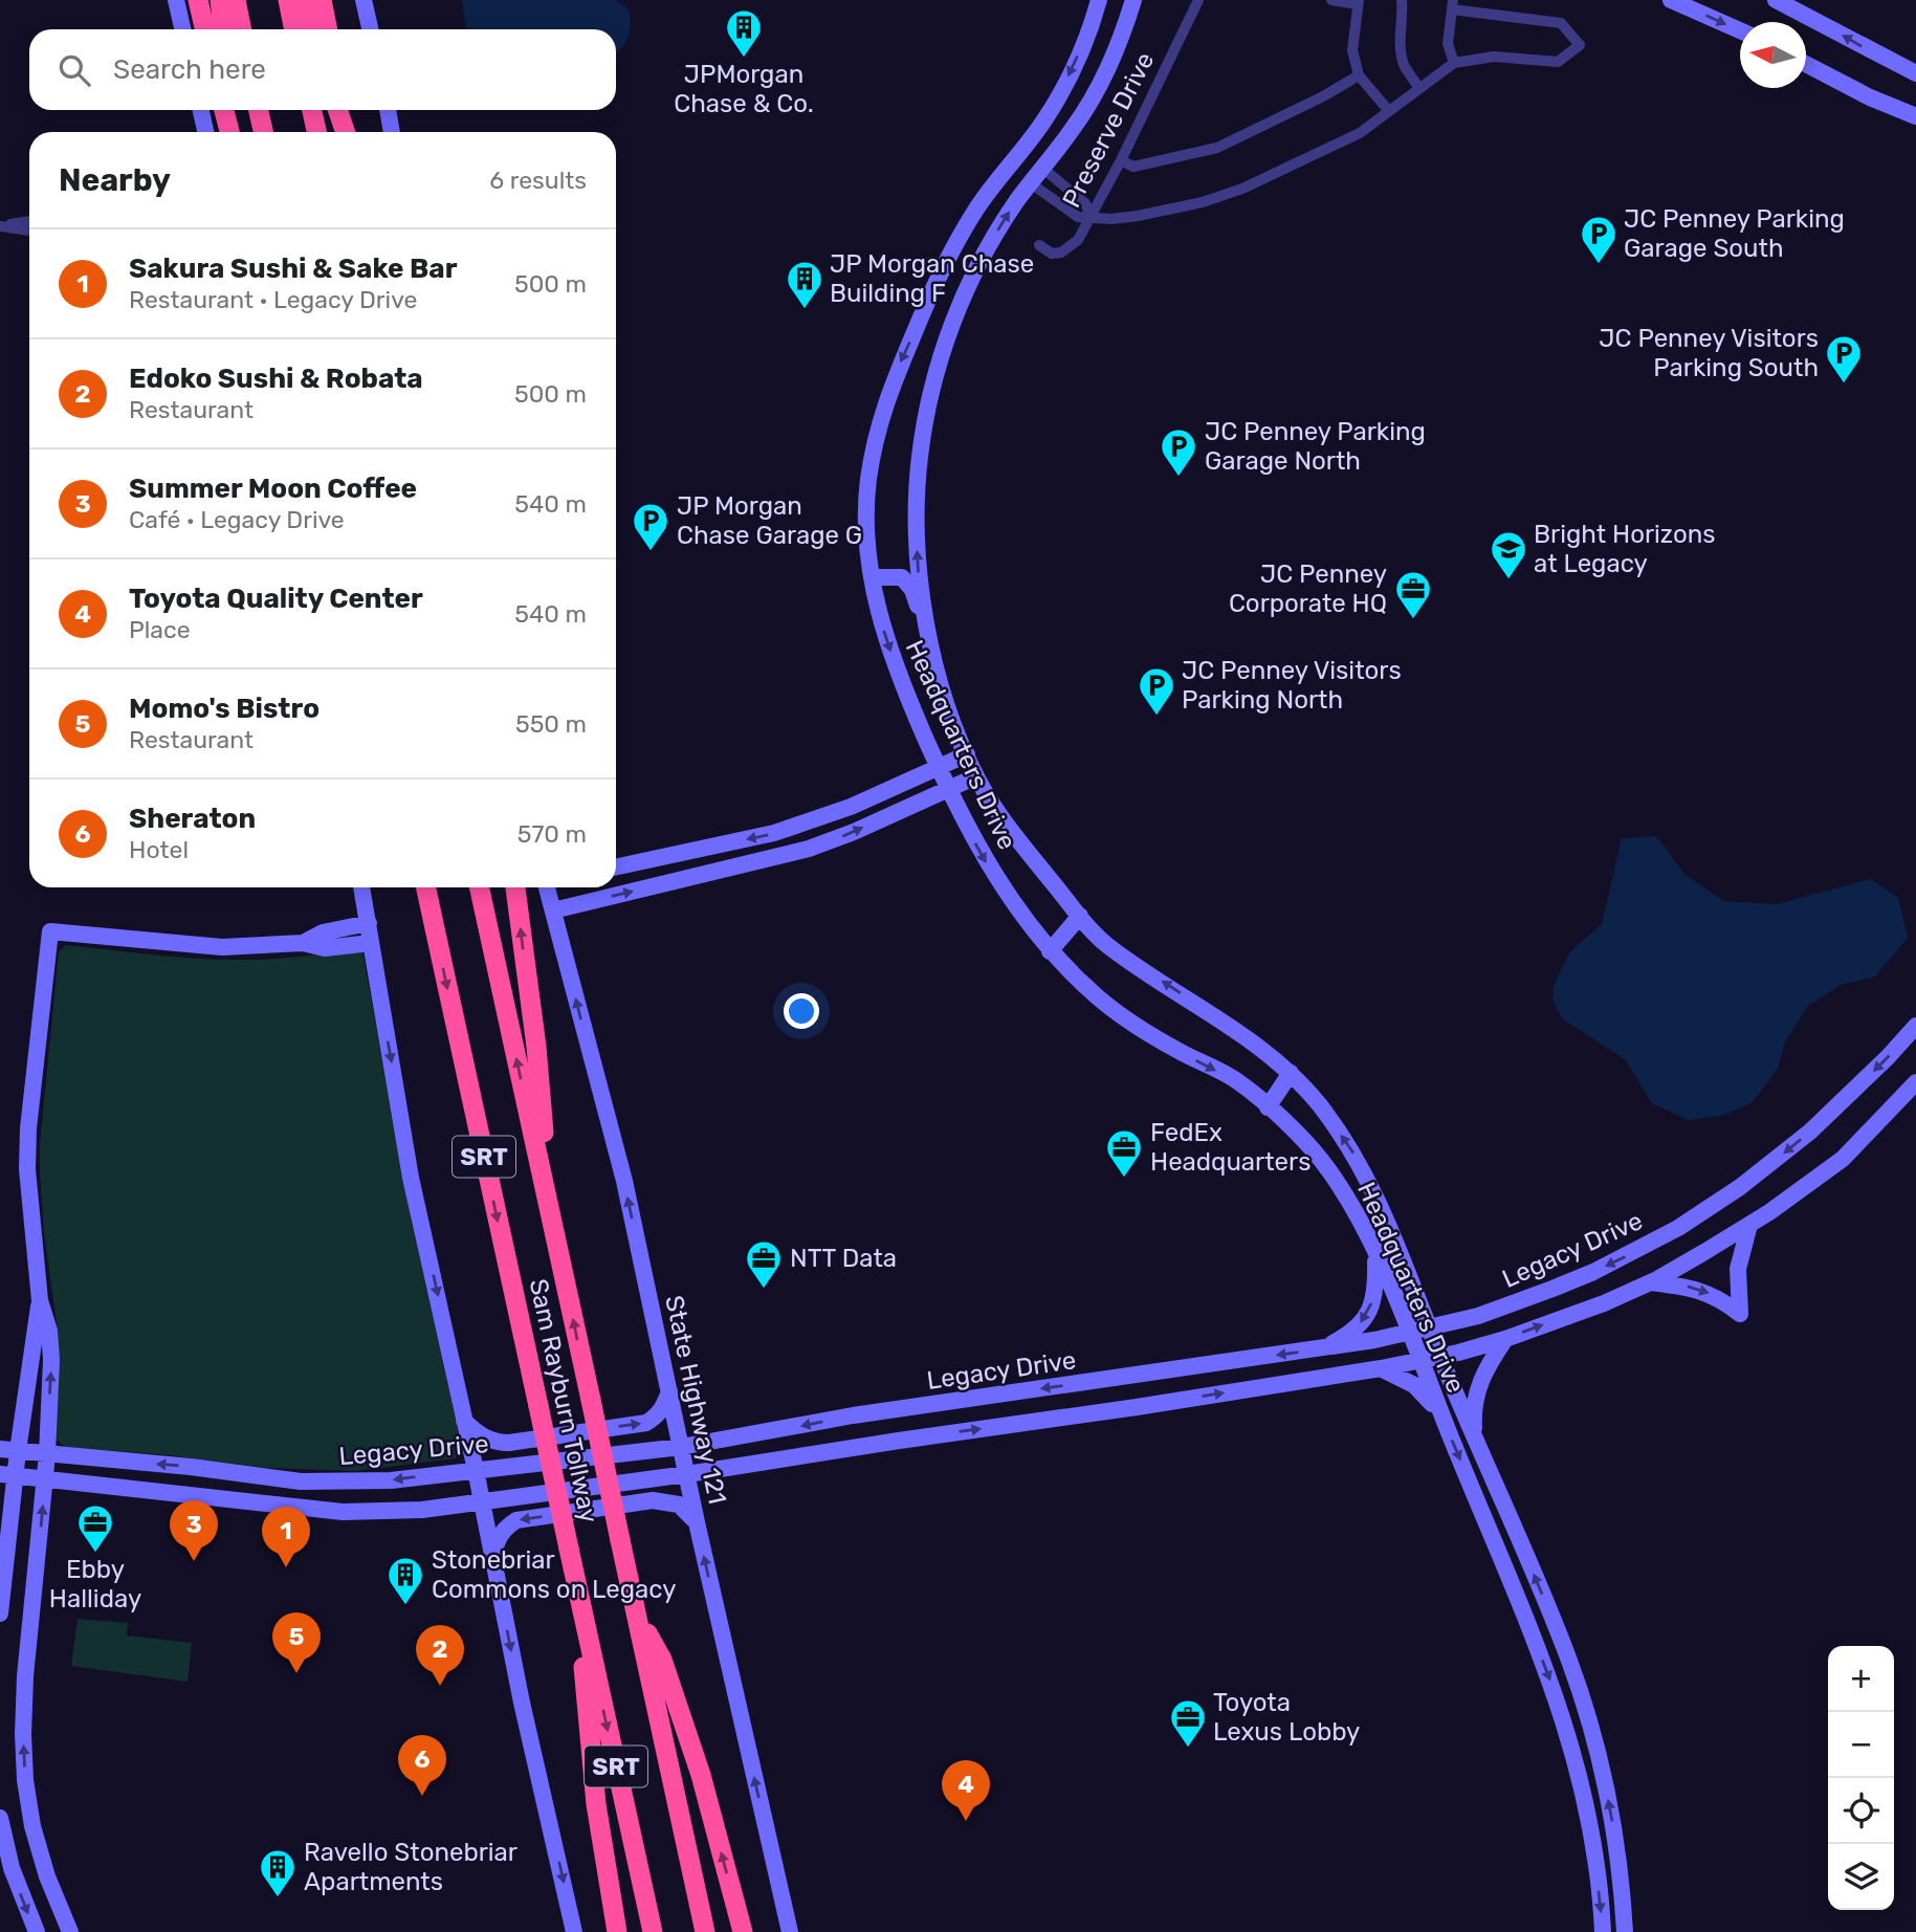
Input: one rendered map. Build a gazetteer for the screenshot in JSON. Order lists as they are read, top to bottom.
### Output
{
  "streets": {
    "highway": ["SRT", "Sam Rayburn Tollway"],
    "main road": ["Headquarters Drive", "Legacy Drive", "State Highway 121"],
    "street": ["Preserve Drive"]
  },
  "crossings": [
    ["Headquarters Drive", "Legacy Drive"],
    ["Legacy Drive", "State Highway 121"]
  ],
  "one_way": ["State Highway 121"],
  "places": {
    "building": [
      "JPMorgan Chase & Co.",
      "JP Morgan Chase Building F",
      "Stonebriar Commons on Legacy",
      "Ravello Stonebriar Apartments"
    ],
    "parking": [
      "JC Penney Parking Garage South",
      "JC Penney Visitors Parking South",
      "JC Penney Parking Garage North",
      "JP Morgan Chase Garage G",
      "JC Penney Visitors Parking North"
    ],
    "school or university": ["Bright Horizons at Legacy"],
    "office": [
      "JC Penney Corporate HQ",
      "FedEx Headquarters",
      "NTT Data",
      "Ebby Halliday",
      "Toyota Lexus Lobby"
    ]
  },
  "north": "left",
  "page": {
    "search": "Search here",
    "heading": ["Nearby", "6 results"],
    "list": [
      {
        "mark": "1",
        "name": "Sakura Sushi & Sake Bar",
        "note": "Restaurant · Legacy Drive",
        "value": "500 m"
      },
      {
        "mark": "2",
        "name": "Edoko Sushi & Robata",
        "note": "Restaurant",
        "value": "500 m"
      },
      {
        "mark": "3",
        "name": "Summer Moon Coffee",
        "note": "Café · Legacy Drive",
        "value": "540 m"
      },
      {
        "mark": "4",
        "name": "Toyota Quality Center",
        "note": "Place",
        "value": "540 m"
      },
      {
        "mark": "5",
        "name": "Momo's Bistro",
        "note": "Restaurant",
        "value": "550 m"
      },
      {
        "mark": "6",
        "name": "Sheraton",
        "note": "Hotel",
        "value": "570 m"
      }
    ],
    "pins": [
      "3",
      "1",
      "5",
      "2",
      "6",
      "4"
    ],
    "map_buttons": ["+", "−"]
  }
}
